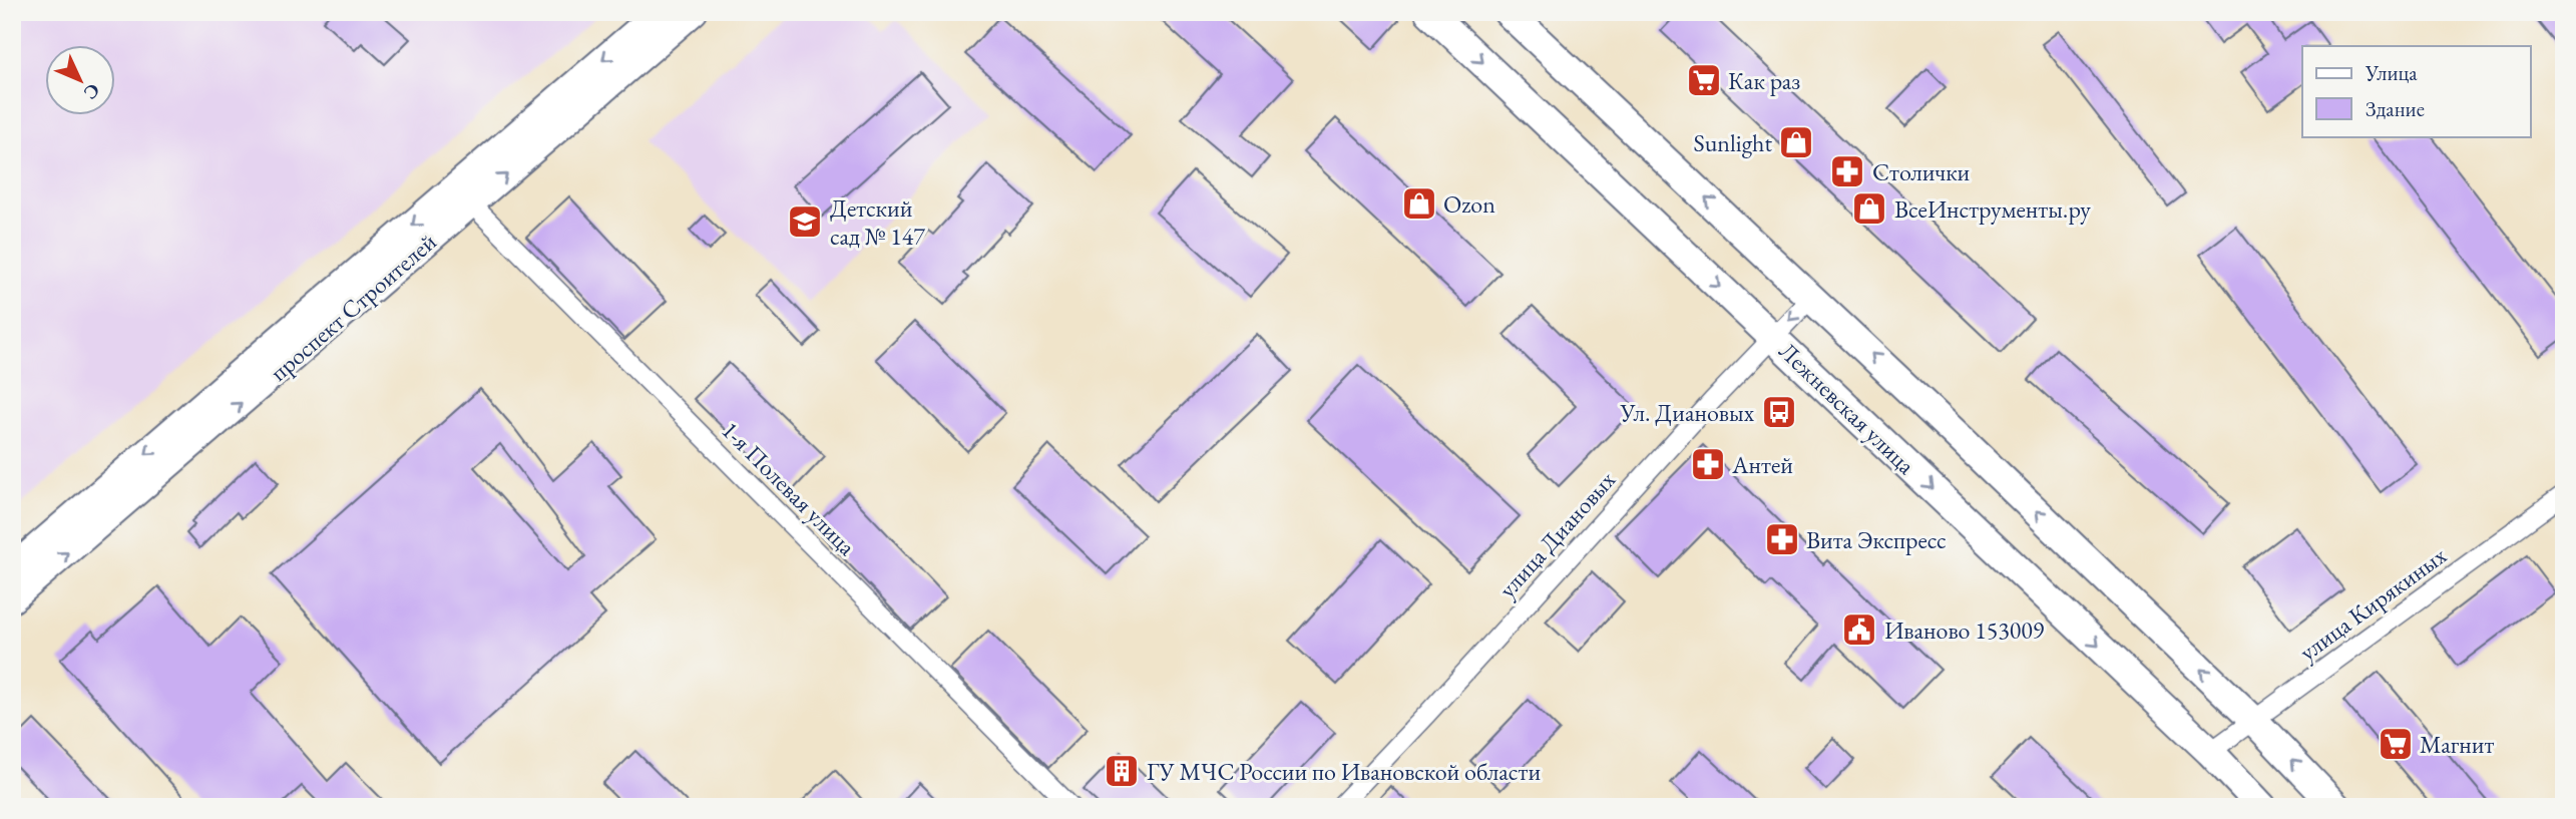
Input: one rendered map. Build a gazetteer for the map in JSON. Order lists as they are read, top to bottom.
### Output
{
  "streets": {
    "highway": ["Лежневская улица"],
    "main road": ["проспект Строителей"],
    "street": ["1-я Полевая улица", "улица Диановых", "улица Кирякиных"]
  },
  "crossings": [
    ["проспект Строителей", "1-я Полевая улица"],
    ["Лежневская улица", "улица Диановых"],
    ["Лежневская улица", "улица Кирякиных"]
  ],
  "places": {
    "supermarket": ["Как раз", "Магнит"],
    "shop": ["Sunlight", "Ozon", "ВсеИнструменты.ру"],
    "pharmacy": ["Столички", "Антей", "Вита Экспресс"],
    "school or university": ["Детский сад № 147"],
    "bus stop": ["Ул. Диановых"],
    "public building": ["Иваново 153009"],
    "building": ["ГУ МЧС России по Ивановской области"]
  },
  "legend": ["Улица", "Здание"],
  "north": "bottom right"
}
